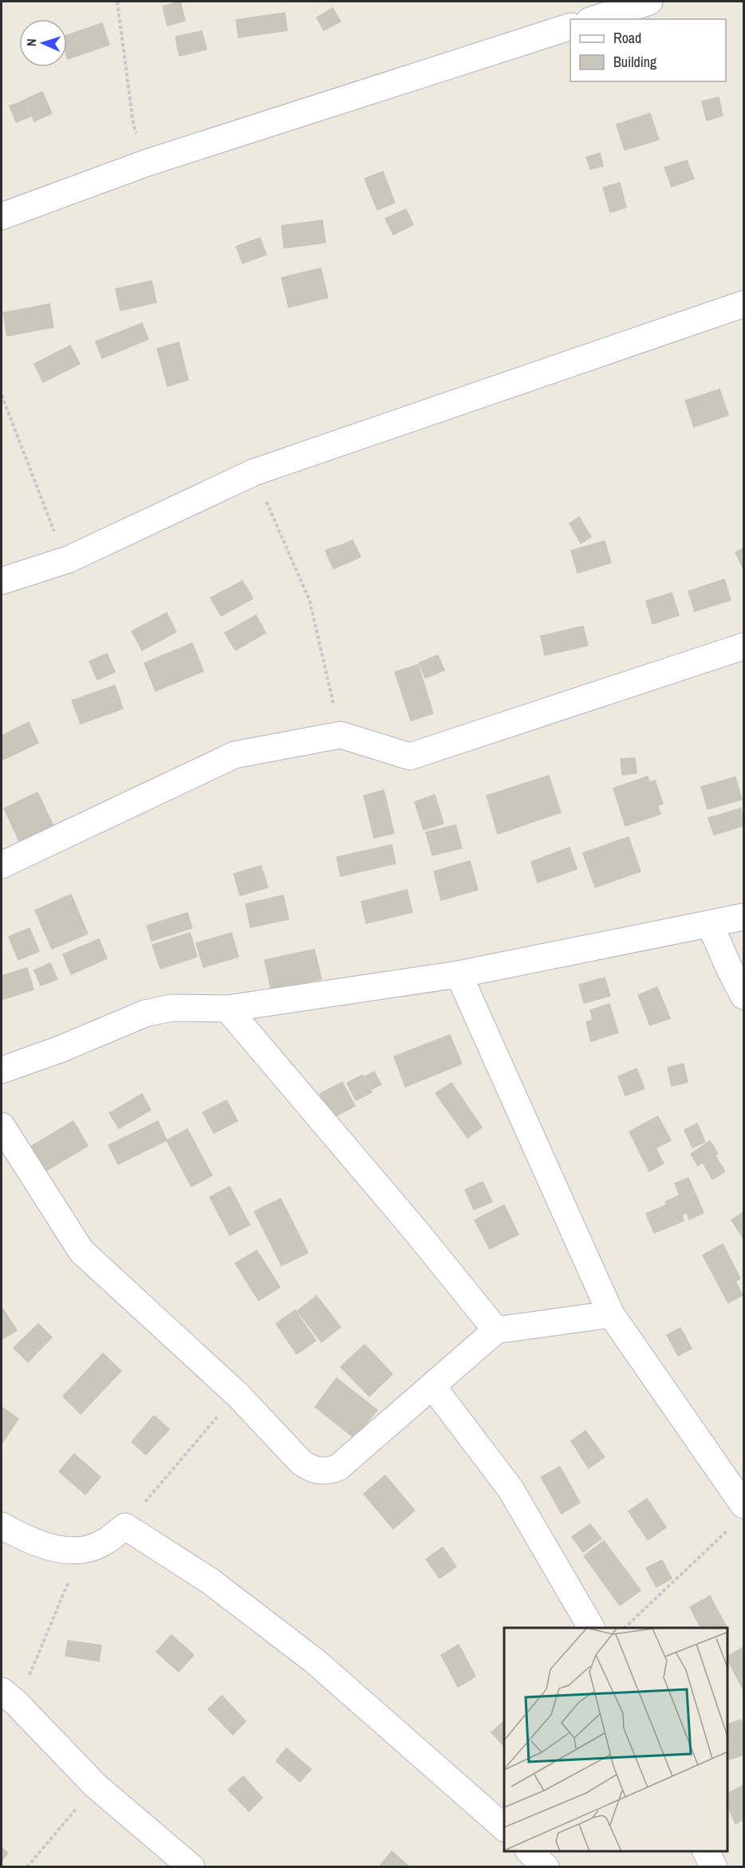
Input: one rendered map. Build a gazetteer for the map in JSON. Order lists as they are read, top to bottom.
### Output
{
  "legend": ["Road", "Building"],
  "north": "left"
}
